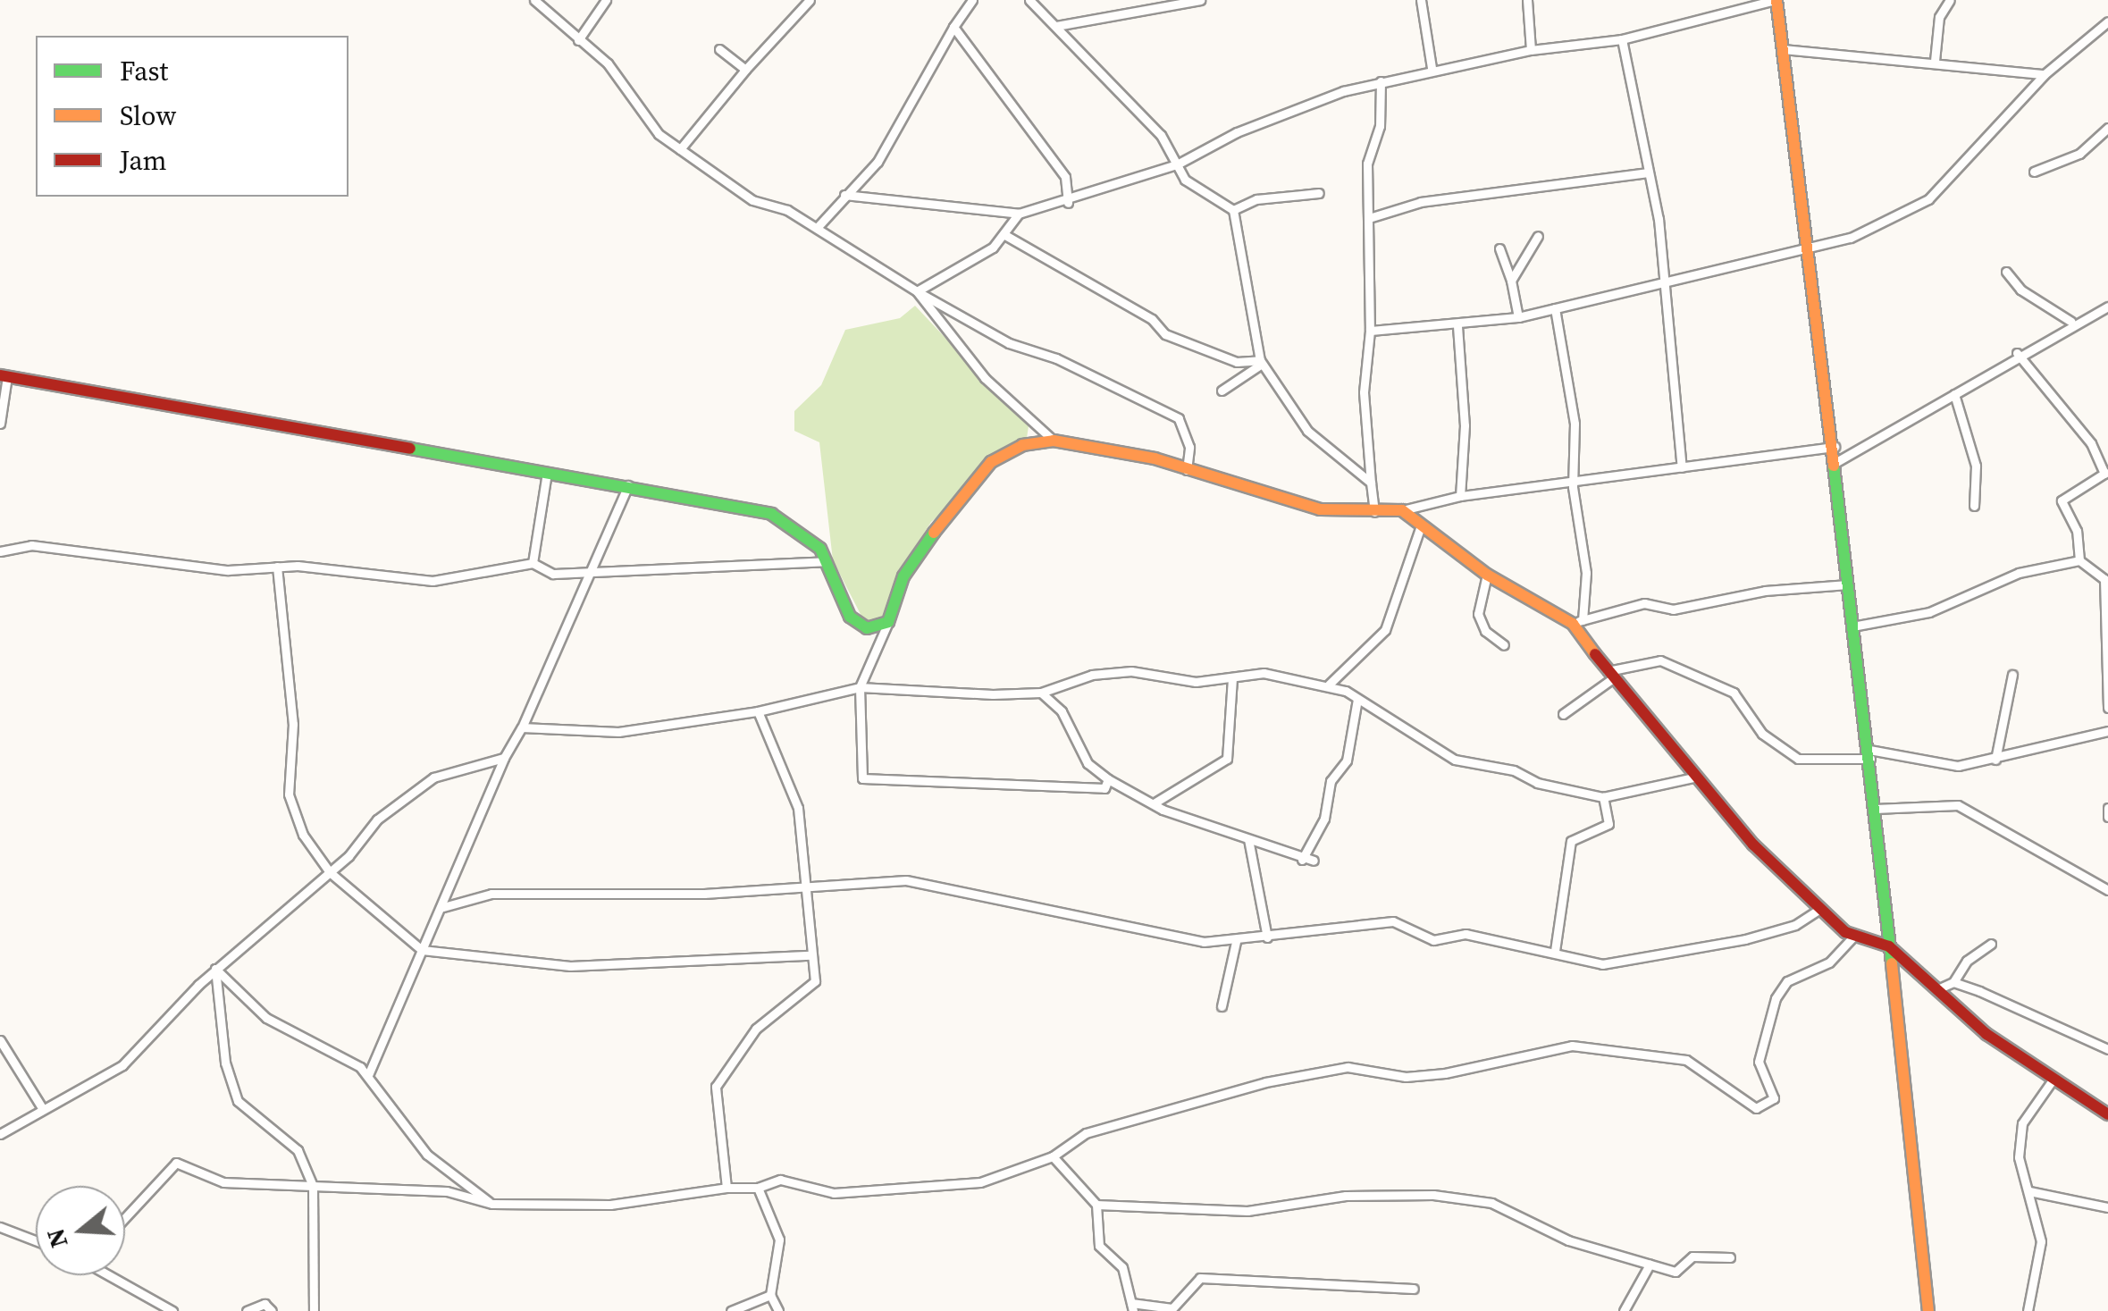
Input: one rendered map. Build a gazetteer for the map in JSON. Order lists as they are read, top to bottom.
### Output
{
  "legend": ["Fast", "Slow", "Jam"],
  "north": "left"
}
